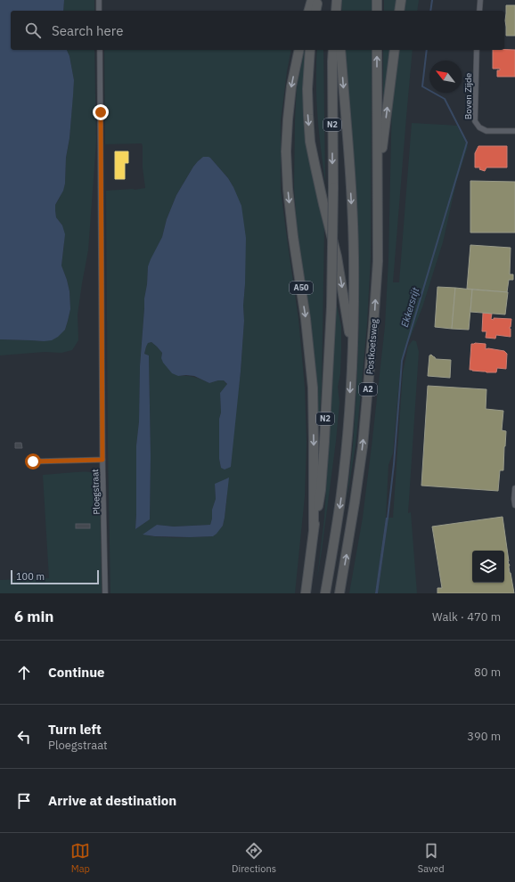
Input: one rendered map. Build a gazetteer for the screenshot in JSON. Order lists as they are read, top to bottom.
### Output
{
  "streets": {
    "highway": [
      "N2",
      "A50",
      "Postkoetsweg",
      "A2"
    ],
    "street": ["Boven Zijde", "Ploegstraat"]
  },
  "crossings": [
    ["N2", "A50"]
  ],
  "water": ["Ekkersrijt"],
  "scale_bar": "100 m",
  "north": "top left",
  "page": {
    "search": "Search here",
    "scale": "100 m",
    "heading": ["6 min", "Walk · 470 m"],
    "list": [
      ["Continue", "80 m"],
      ["Turn left", "Ploegstraat", "390 m"],
      "Arrive at destination"
    ],
    "nav": ["Map", "Directions", "Saved"]
  }
}
